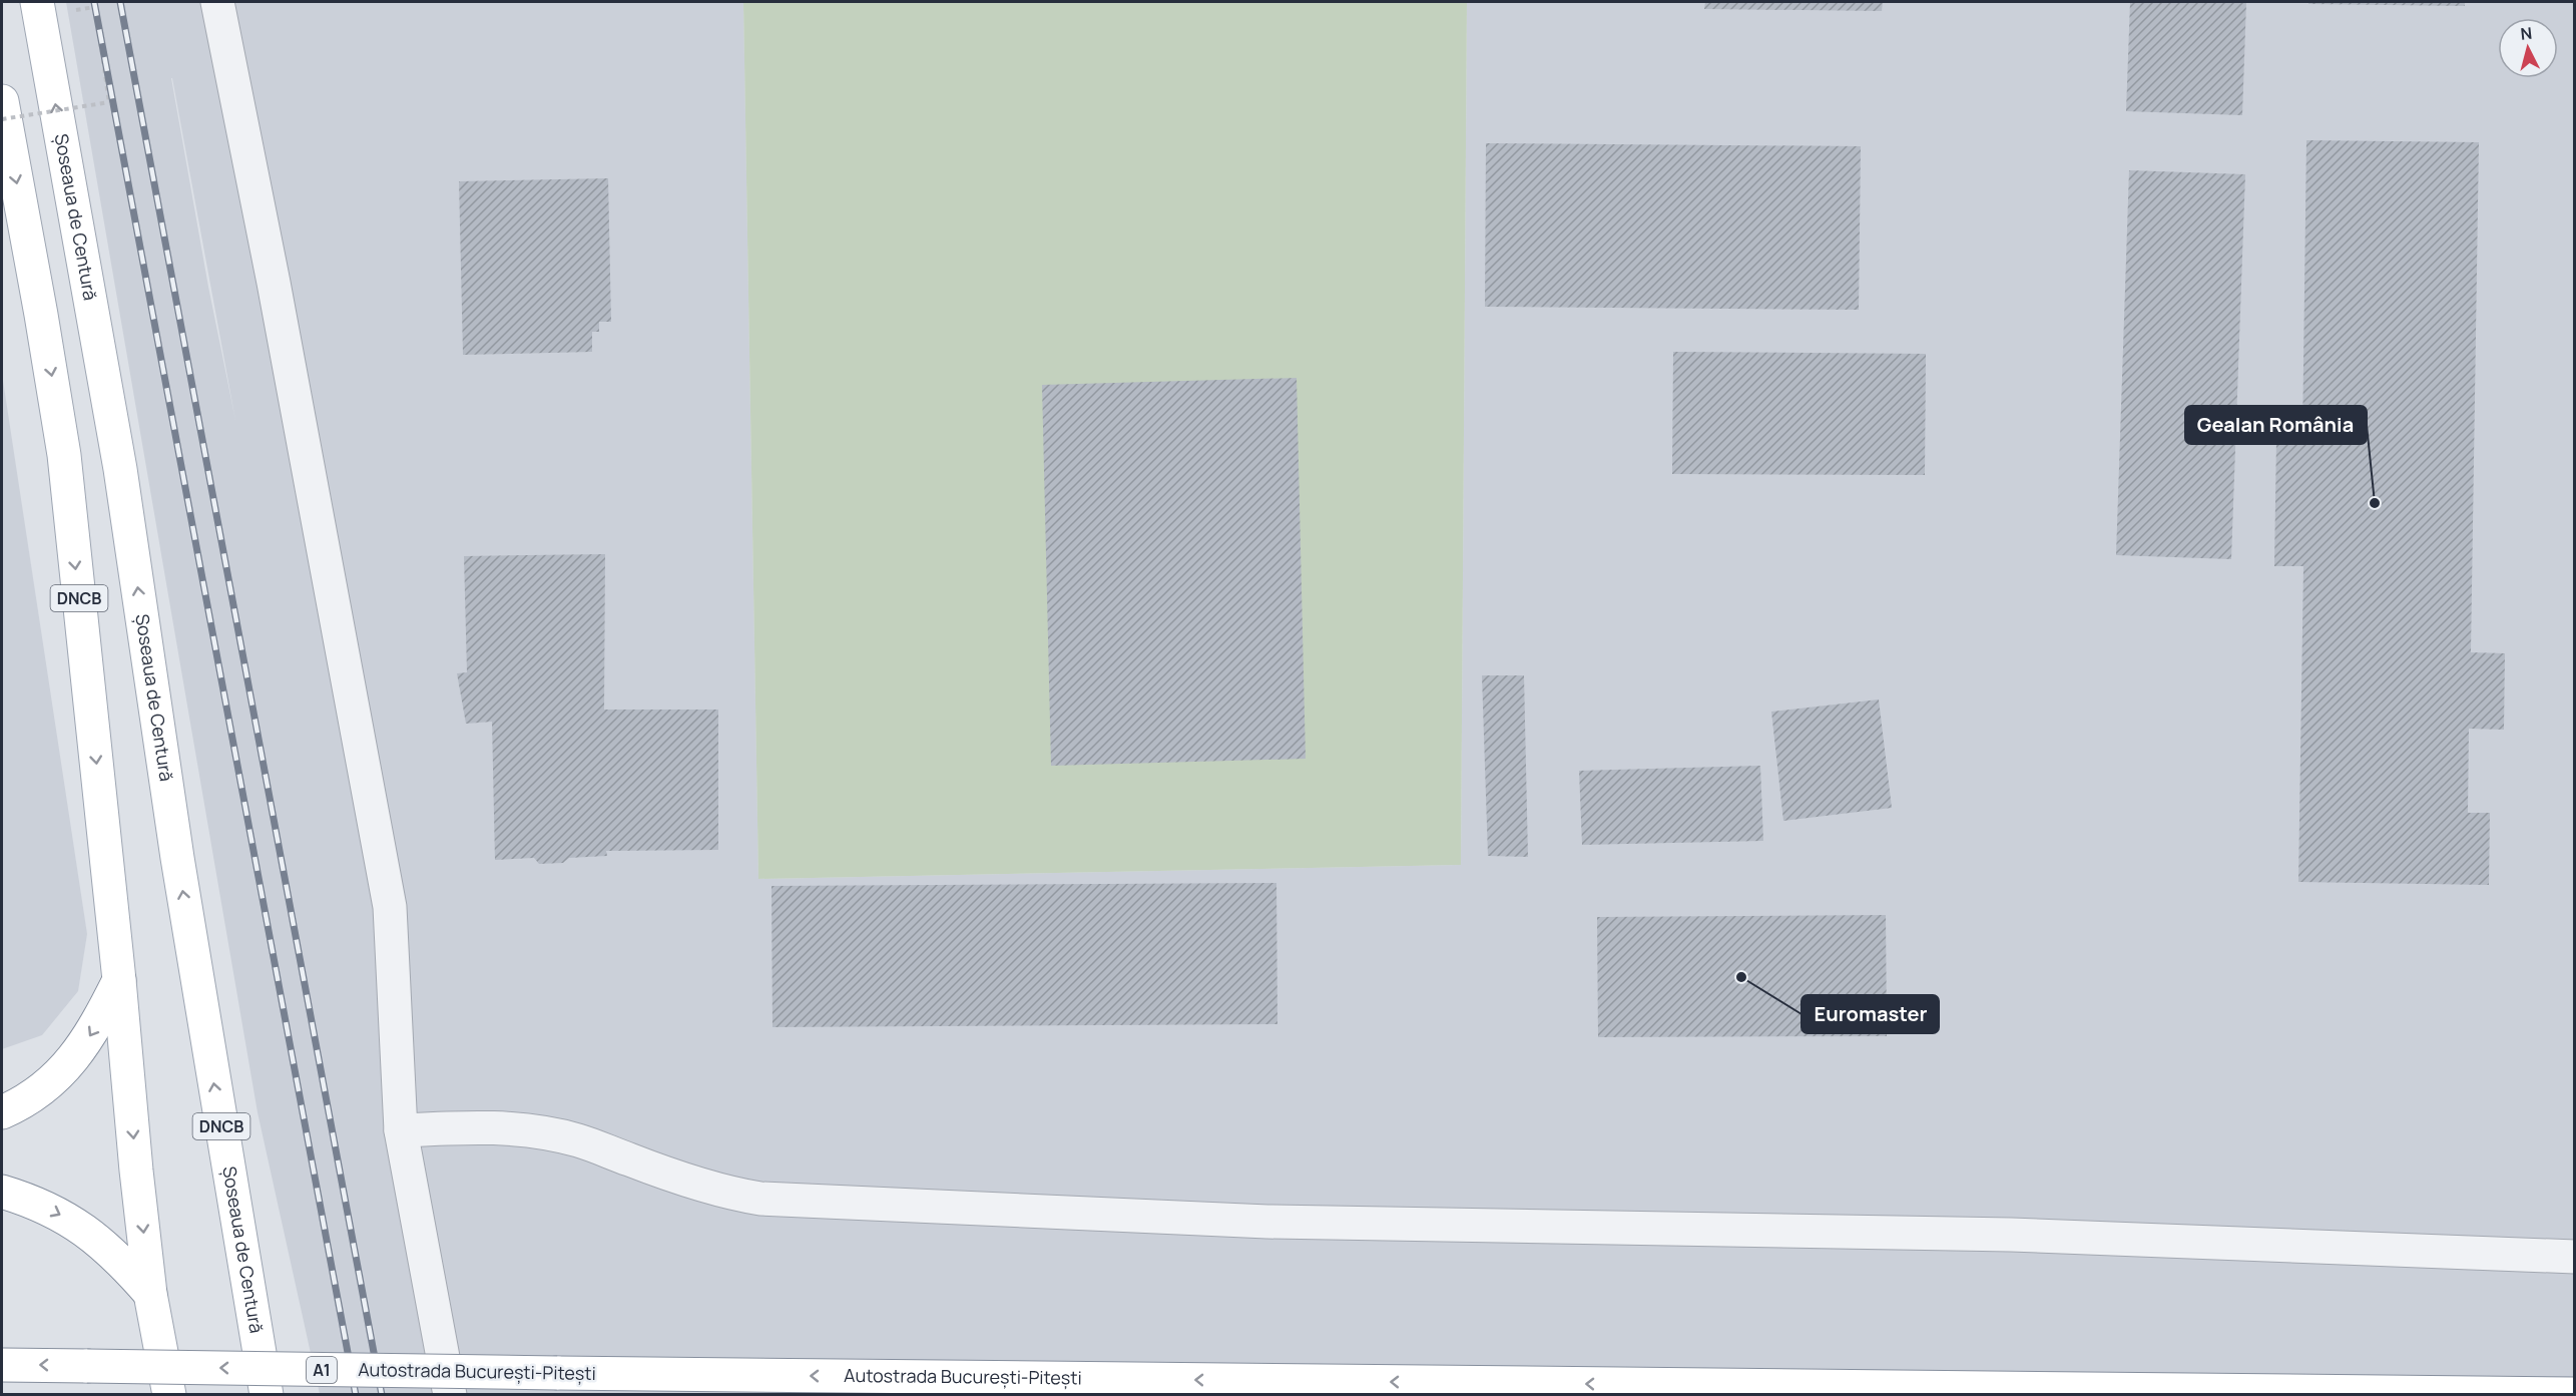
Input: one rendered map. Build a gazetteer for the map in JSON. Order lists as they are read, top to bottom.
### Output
{
  "streets": {
    "main road": [
      "Șoseaua de Centură",
      "DNCB",
      "A1",
      "Autostrada București-Pitești"
    ]
  },
  "one_way": ["Autostrada București-Pitești"],
  "places": ["Gealan România", "Euromaster"],
  "north": "top"
}
